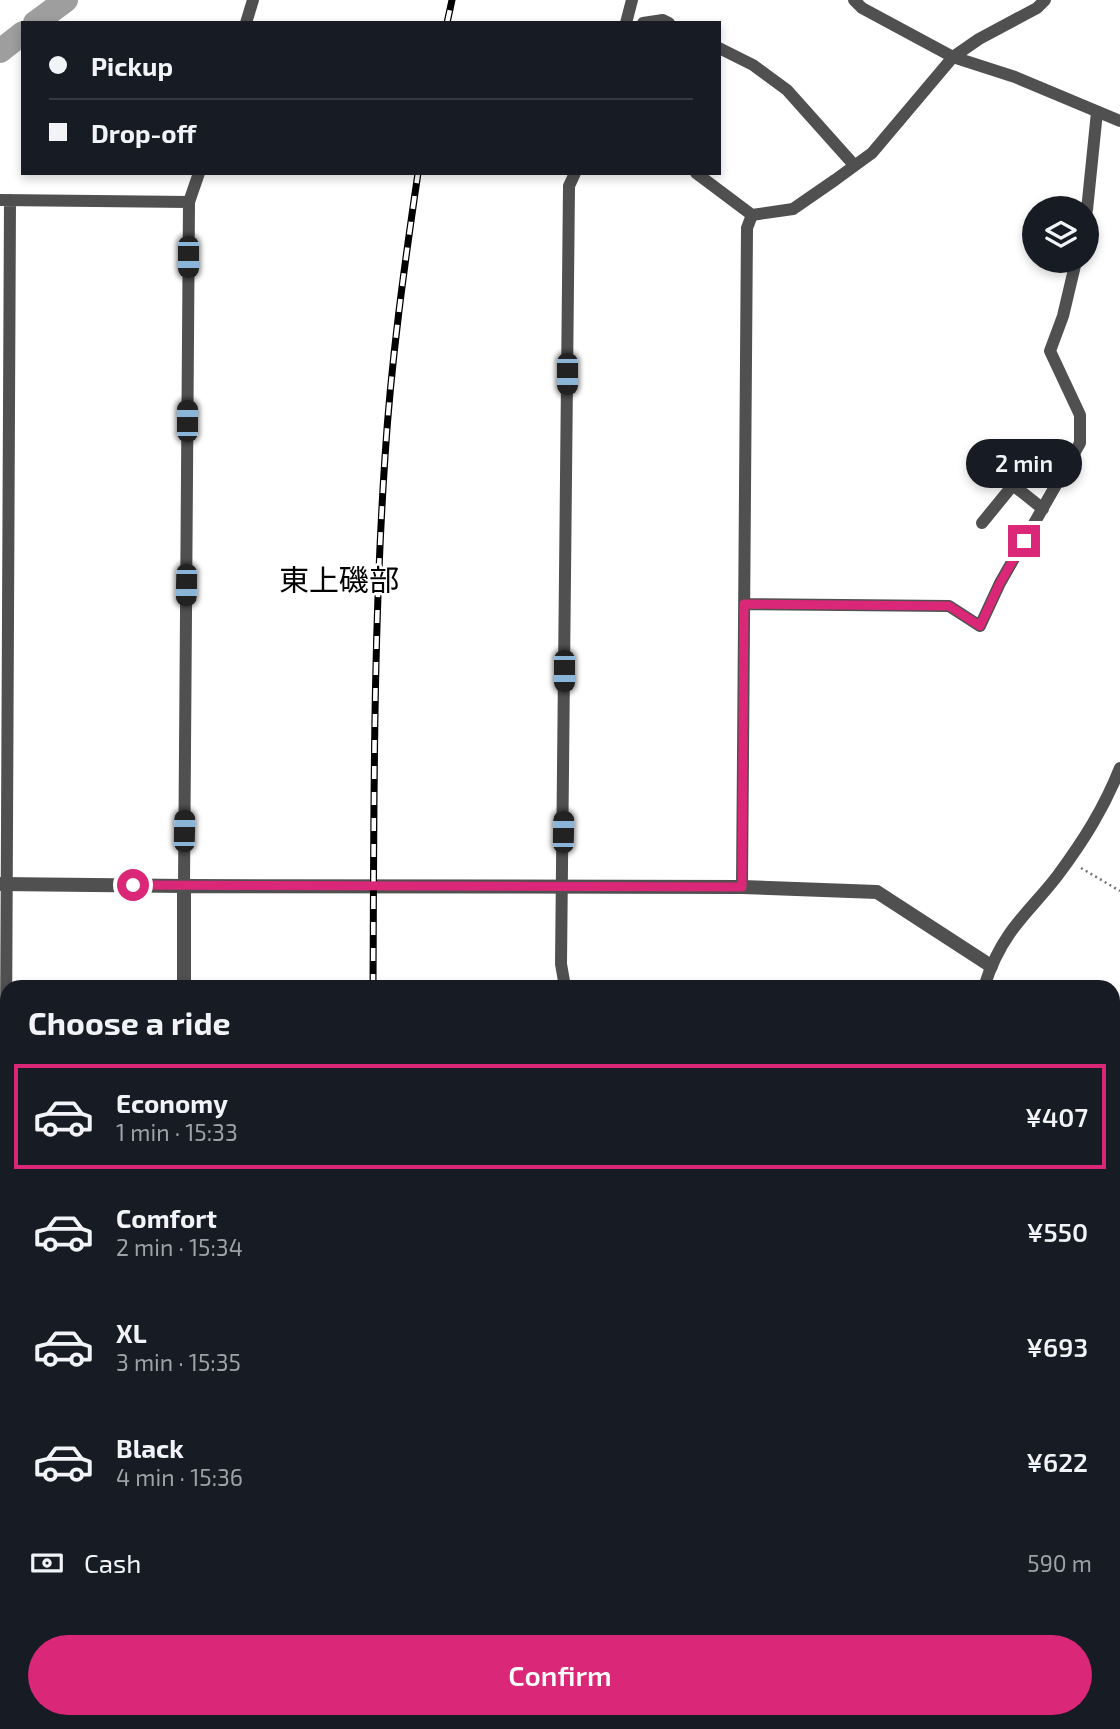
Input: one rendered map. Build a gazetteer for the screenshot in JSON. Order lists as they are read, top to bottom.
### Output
{
  "districts": ["東上磯部"],
  "page": {
    "banner": ["Pickup", "Drop-off"],
    "bubble": "2 min",
    "heading": "Choose a ride",
    "list": [
      {
        "name": "Economy",
        "note": "1 min · 15:33",
        "value": "¥407"
      },
      {
        "name": "Comfort",
        "note": "2 min · 15:34",
        "value": "¥550"
      },
      {
        "name": "XL",
        "note": "3 min · 15:35",
        "value": "¥693"
      },
      {
        "name": "Black",
        "note": "4 min · 15:36",
        "value": "¥622"
      }
    ],
    "pay": ["Cash", "590 m"],
    "buttons": "Confirm"
  }
}
